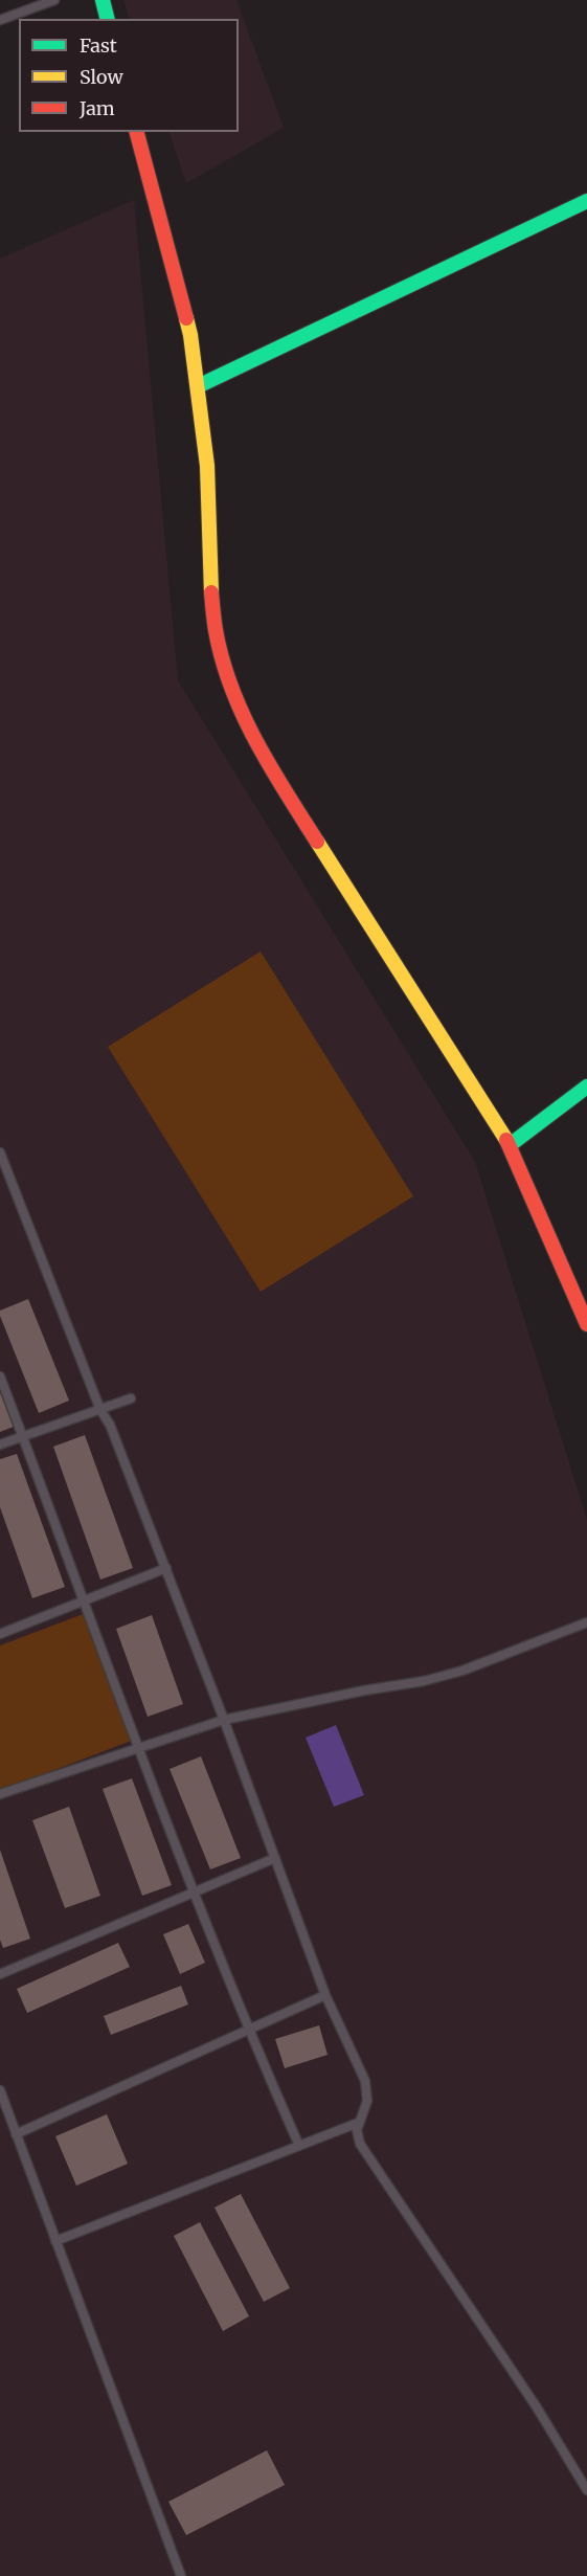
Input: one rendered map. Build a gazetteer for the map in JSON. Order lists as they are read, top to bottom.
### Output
{
  "legend": ["Fast", "Slow", "Jam"]
}
